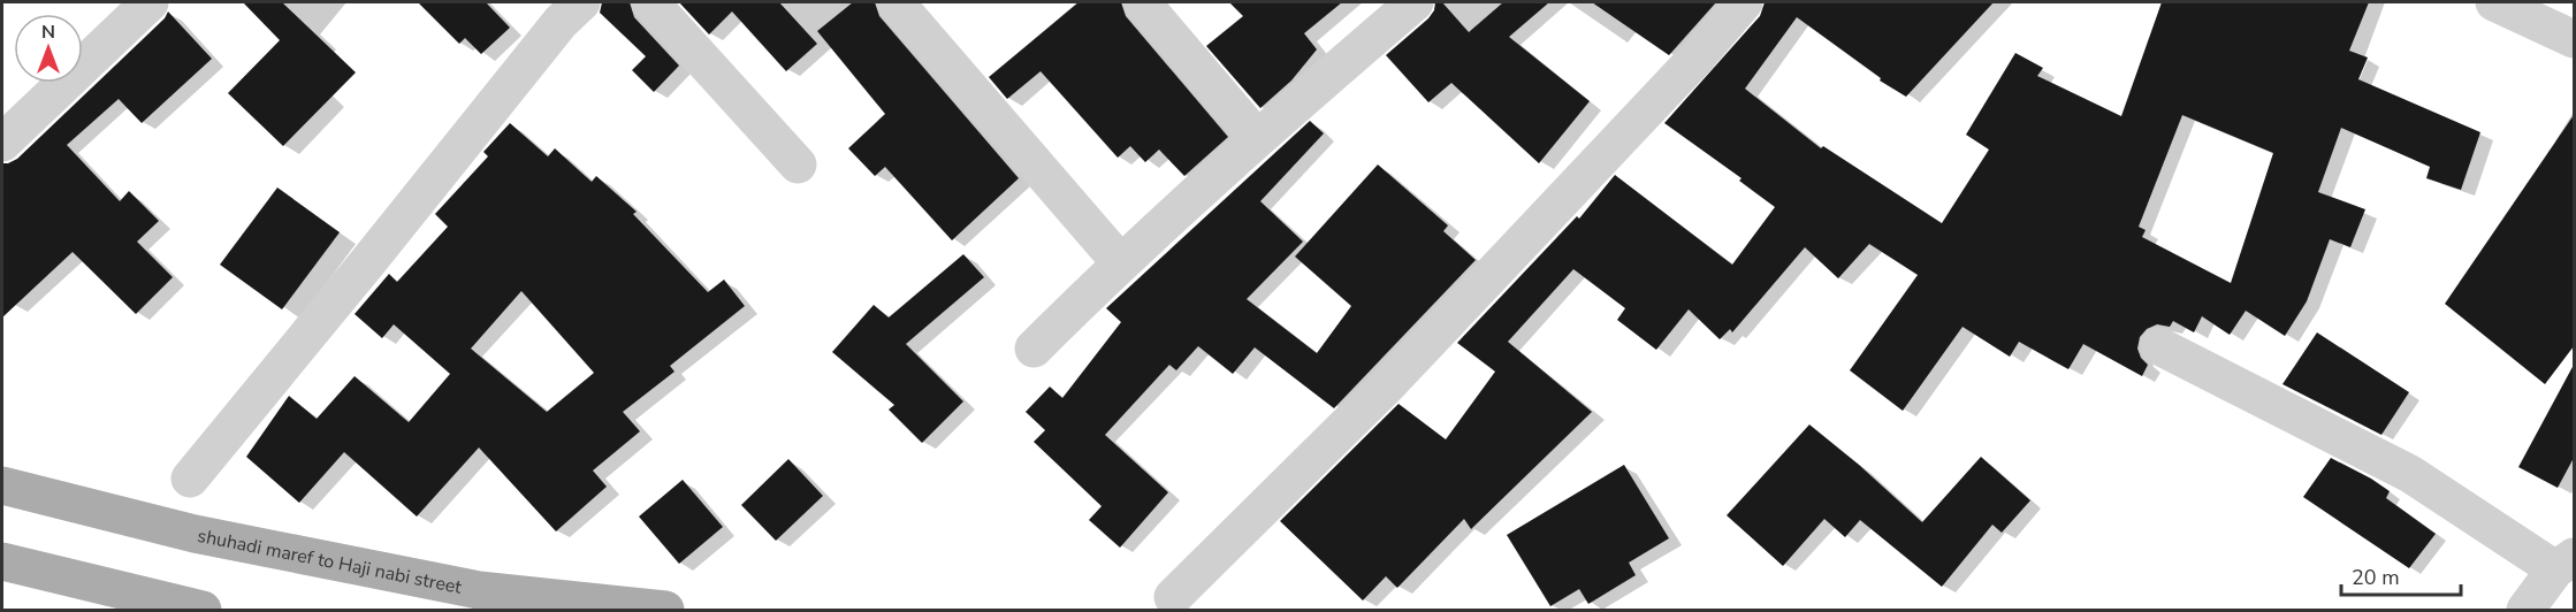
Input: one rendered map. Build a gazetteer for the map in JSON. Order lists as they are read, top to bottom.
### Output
{
  "streets": {
    "main road": ["shuhadi maref to Haji nabi street"]
  },
  "scale_bar": "20 m",
  "north": "top"
}
